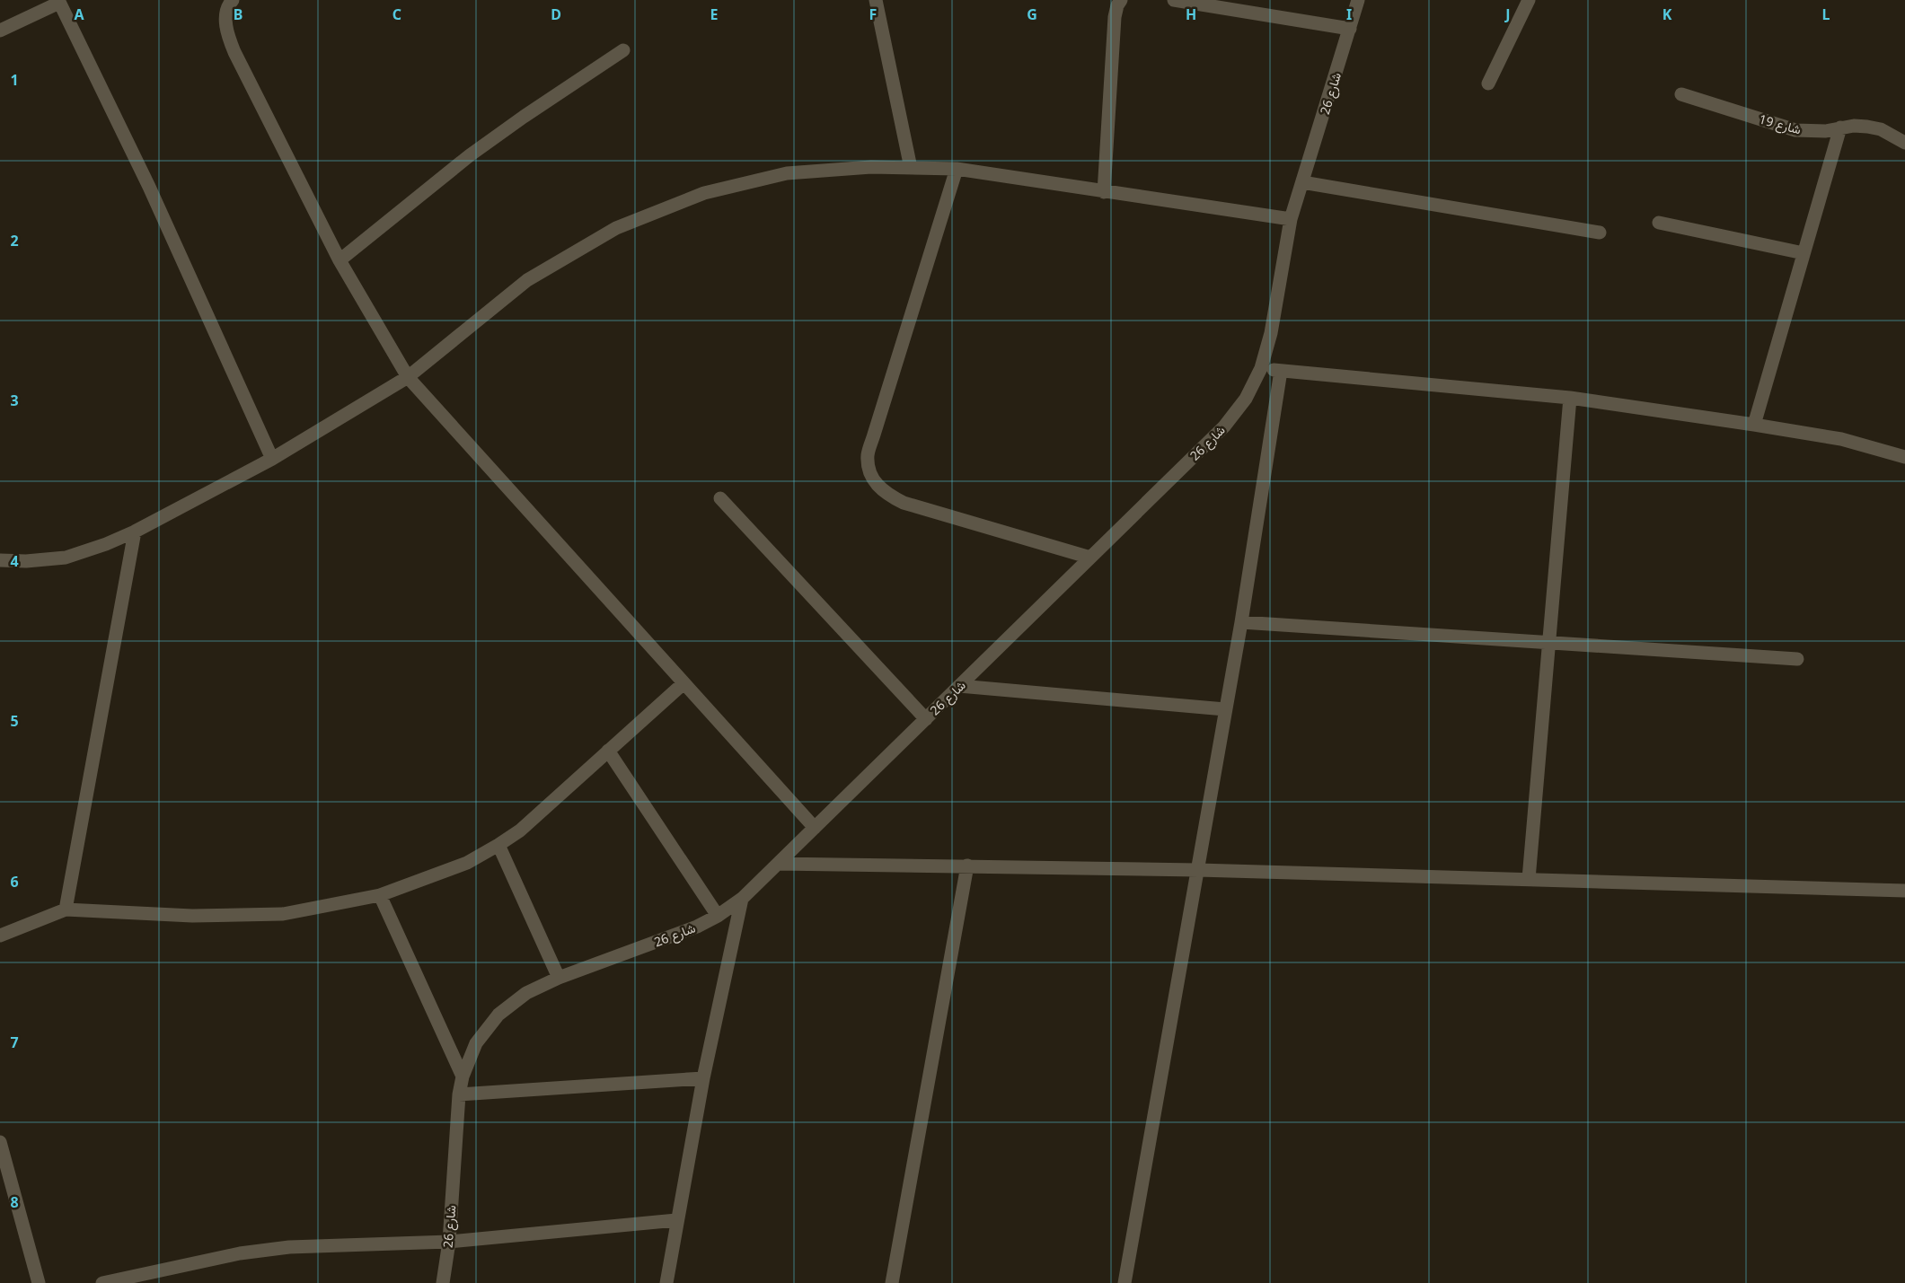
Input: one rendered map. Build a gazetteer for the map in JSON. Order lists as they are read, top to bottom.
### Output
{
  "streets": {
    "street": ["شارع 26", "شارع 19"]
  },
  "grid": {
    "columns": [
      "A",
      "B",
      "C",
      "D",
      "E",
      "F",
      "G",
      "H",
      "I",
      "J",
      "K",
      "L"
    ],
    "rows": [
      "1",
      "2",
      "3",
      "4",
      "5",
      "6",
      "7",
      "8"
    ]
  }
}
